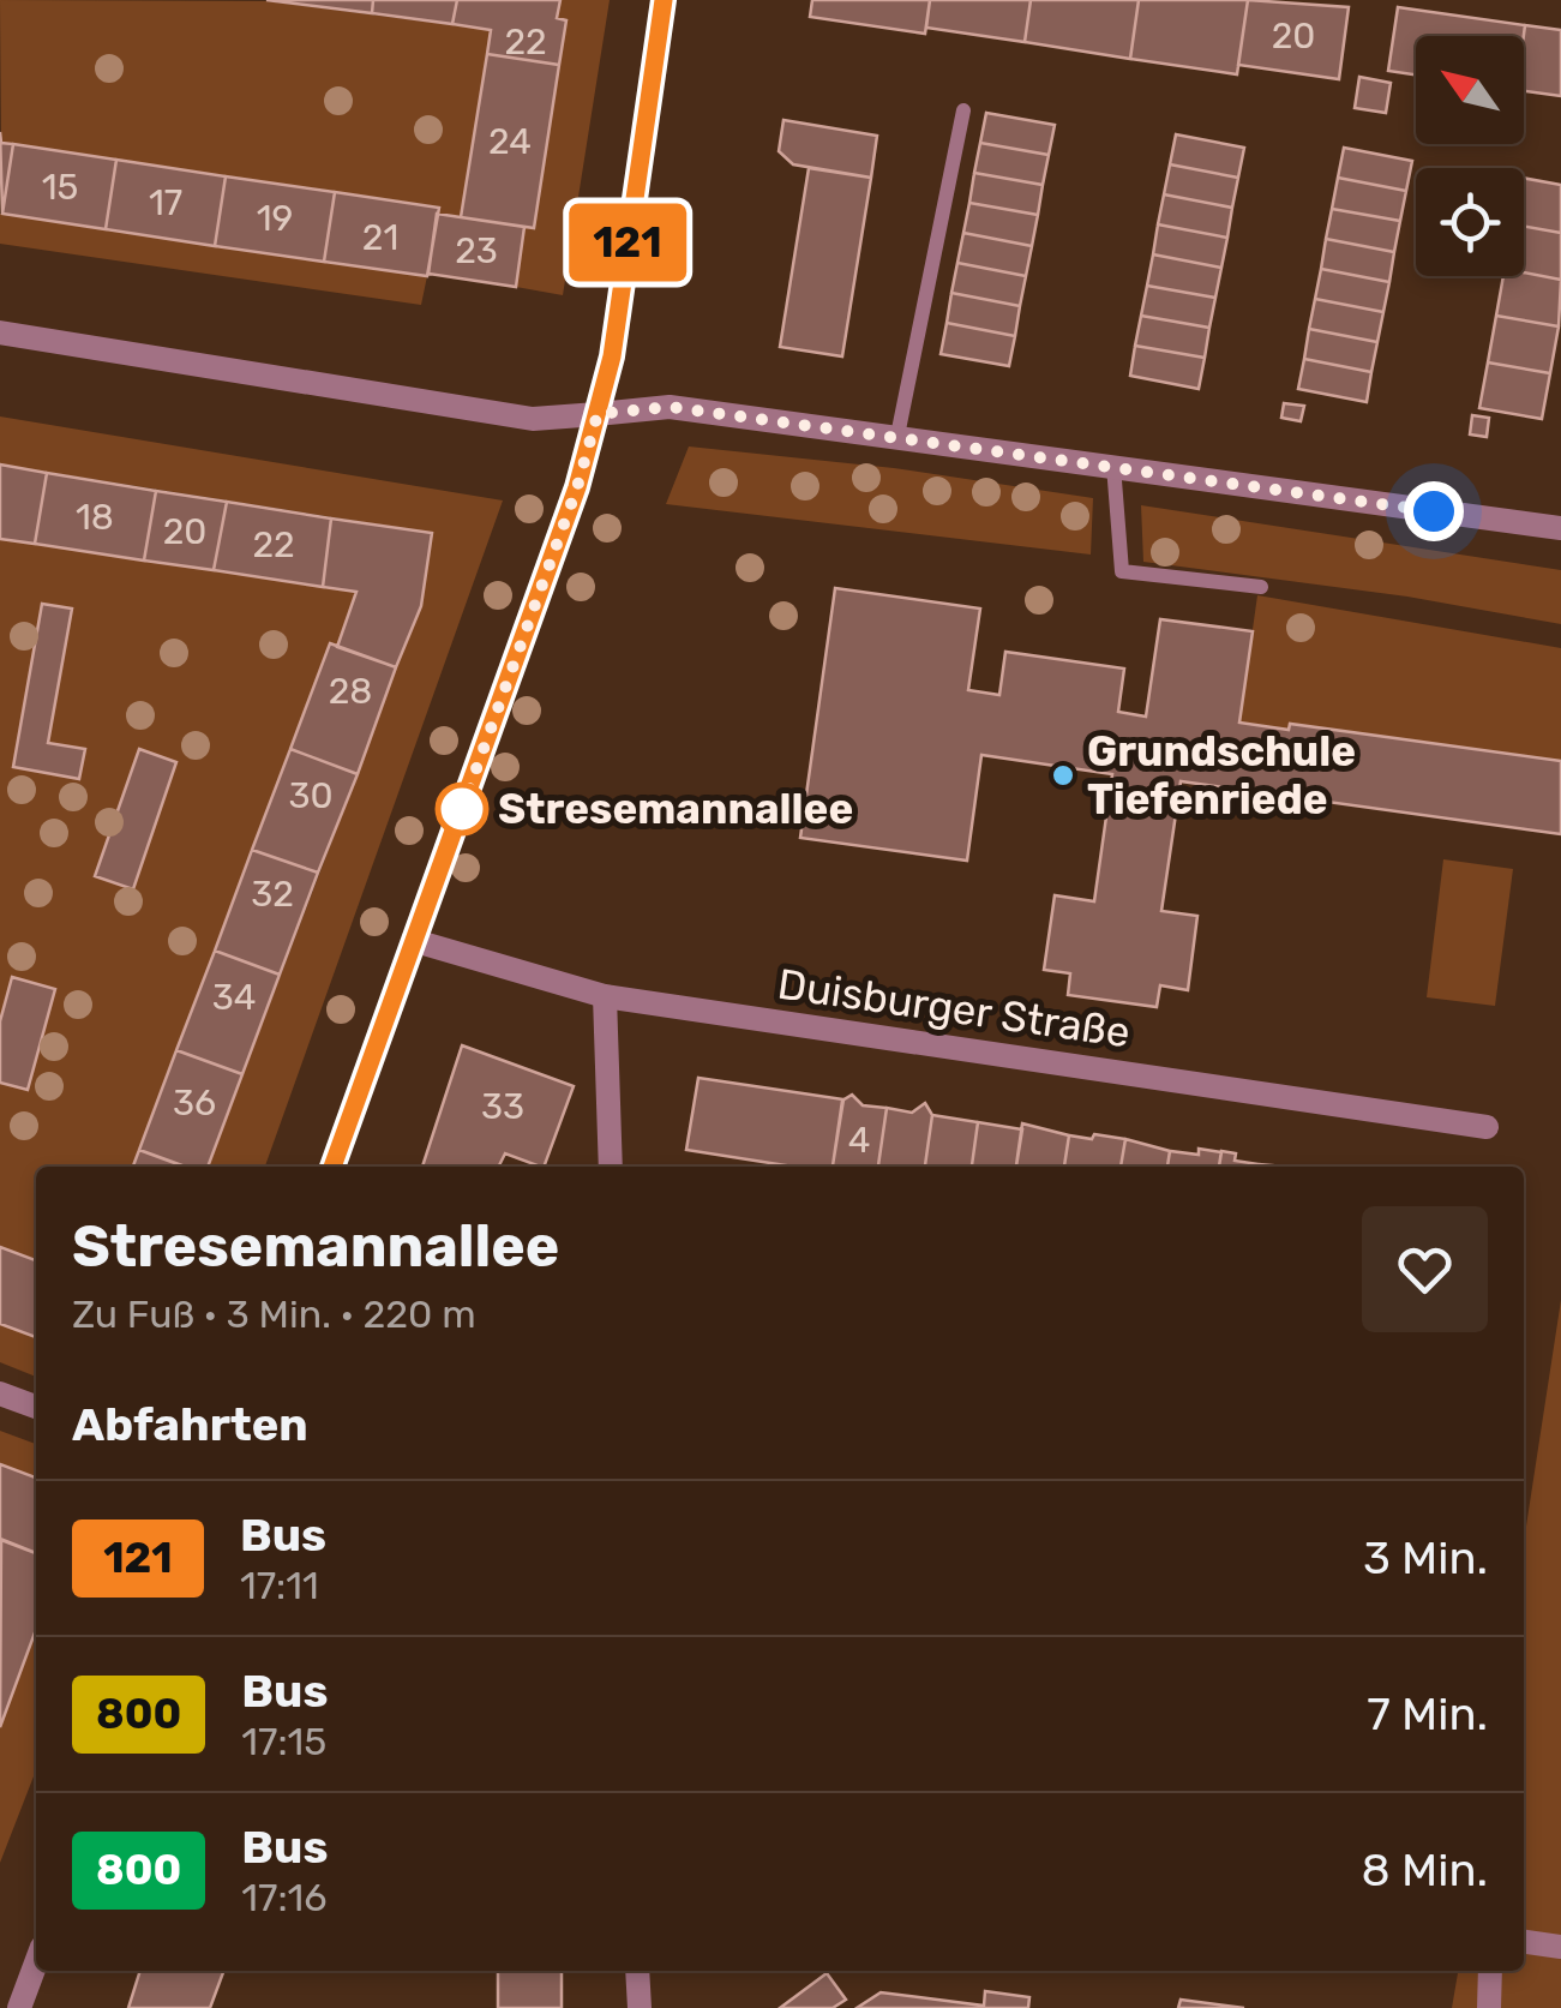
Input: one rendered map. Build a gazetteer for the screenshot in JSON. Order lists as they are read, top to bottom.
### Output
{
  "streets": {
    "street": ["Duisburger Straße"]
  },
  "places": ["Grundschule Tiefenriede", "Stresemannallee"],
  "lines": ["bus line 121"],
  "house_numbers": [
    "20",
    "22",
    "24",
    "15",
    "17",
    "19",
    "21",
    "23",
    "18",
    "20",
    "22",
    "28",
    "30",
    "32",
    "34",
    "36",
    "33",
    "4"
  ],
  "north": "top left",
  "page": {
    "on_map": "121",
    "heading": [
      ["Stresemannallee", "Zu Fuß · 3 Min. · 220 m"],
      "Abfahrten"
    ],
    "list": [
      {
        "mark": "121",
        "name": "Bus",
        "note": "17:11",
        "value": "3 Min."
      },
      {
        "mark": "800",
        "name": "Bus",
        "note": "17:15",
        "value": "7 Min."
      },
      {
        "mark": "800",
        "name": "Bus",
        "note": "17:16",
        "value": "8 Min."
      }
    ]
  }
}
